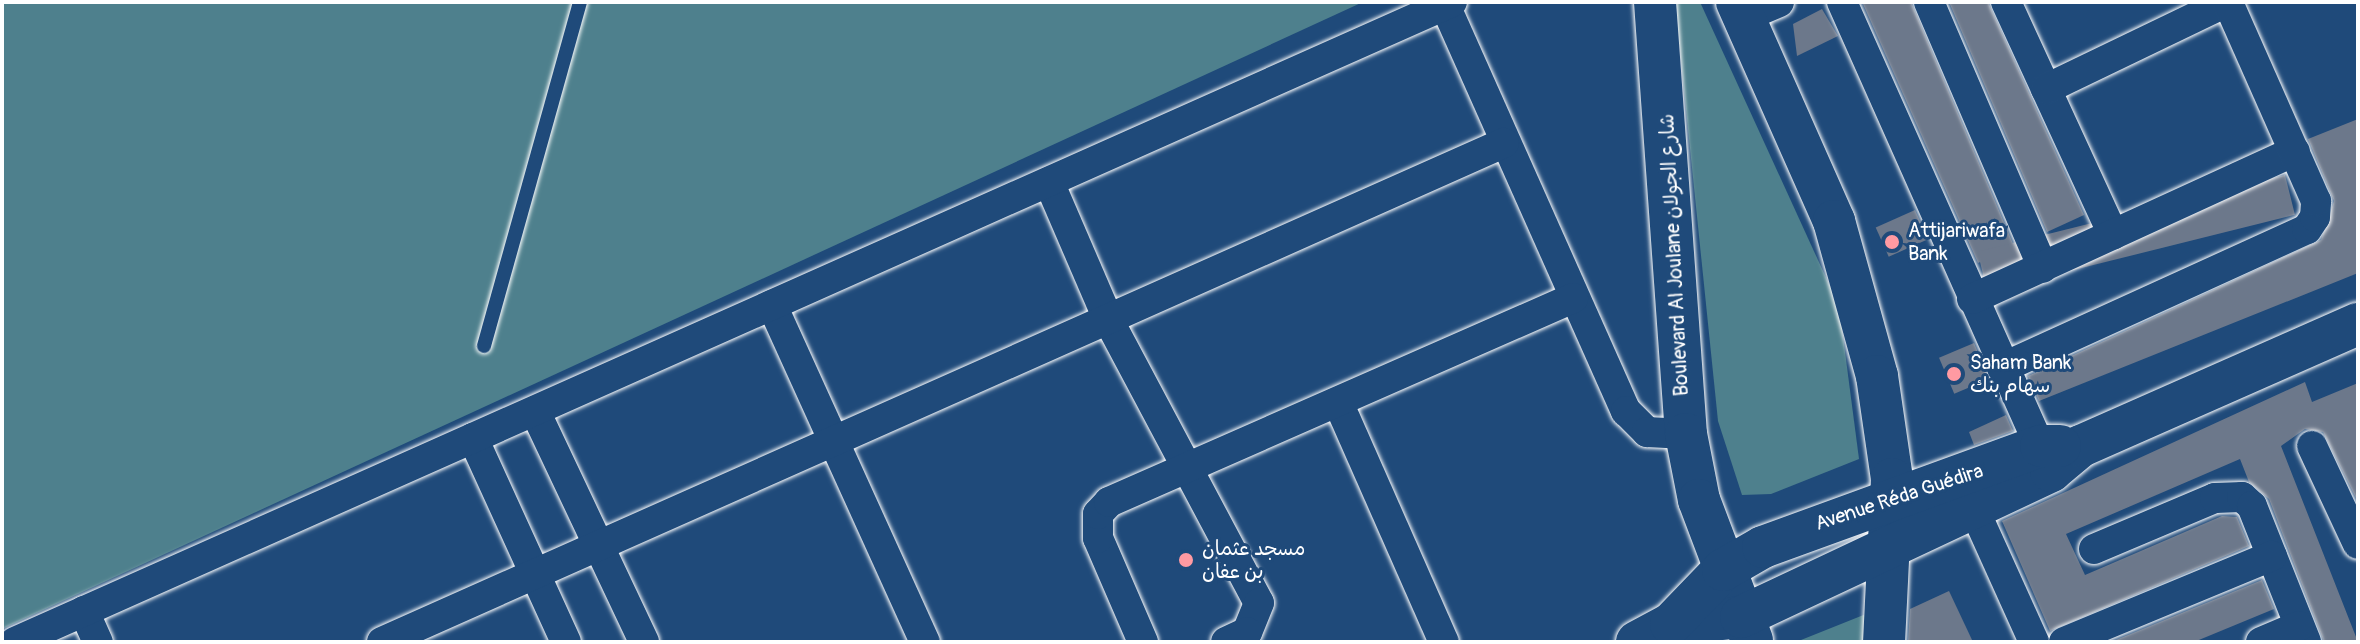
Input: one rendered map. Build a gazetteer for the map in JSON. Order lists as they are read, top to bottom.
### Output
{
  "streets": {
    "main road": ["Boulevard Al Joulane شارع الجولان", "Avenue Réda Guédira"]
  },
  "crossings": [
    ["Boulevard Al Joulane شارع الجولان", "Avenue Réda Guédira"]
  ],
  "places": ["Attijariwafa Bank", "Saham Bank سهام بنك", "مسجد عثمان بن عفان"]
}
